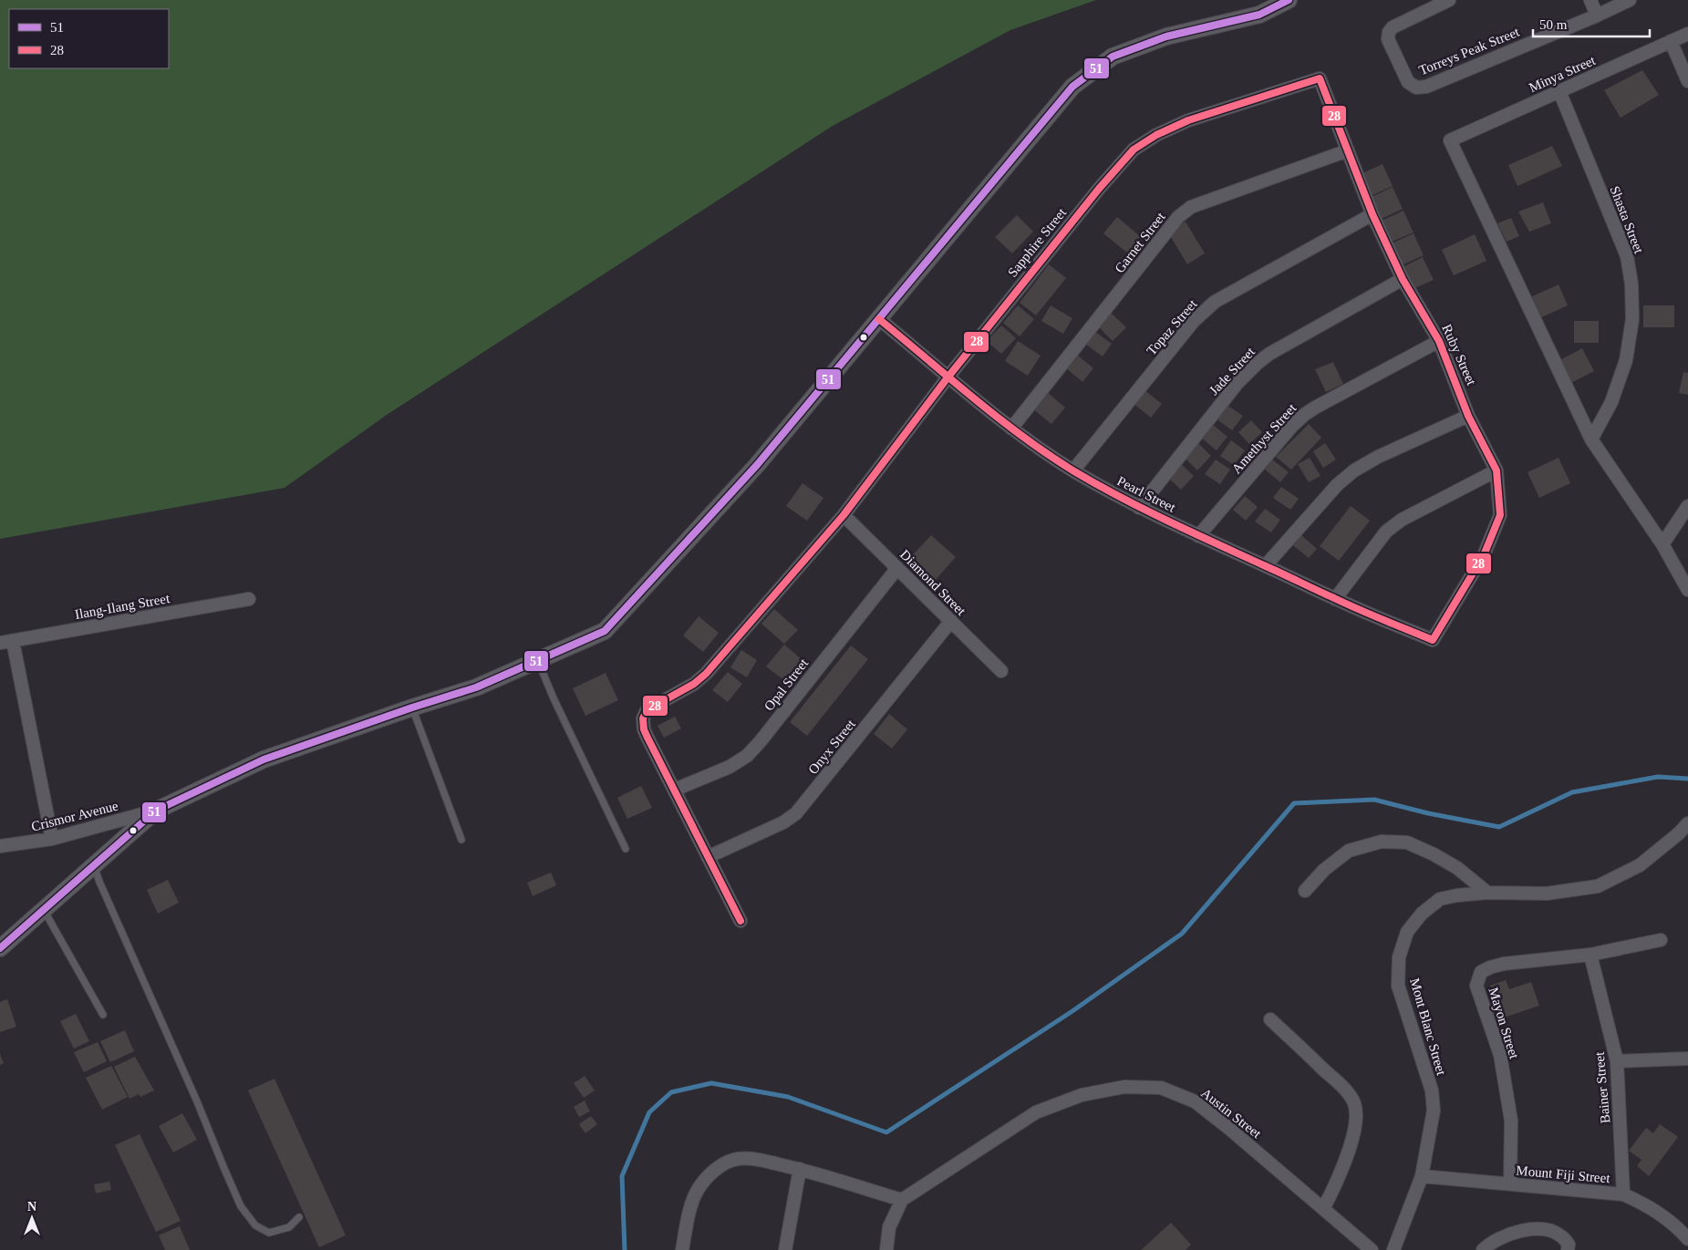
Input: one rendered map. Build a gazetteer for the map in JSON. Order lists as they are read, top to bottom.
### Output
{
  "streets": {
    "street": [
      "Torreys Peak Street",
      "Minya Street",
      "Shasta Street",
      "Sapphire Street",
      "Garnet Street",
      "Topaz Street",
      "Ruby Street",
      "Jade Street",
      "Amethyst Street",
      "Pearl Street",
      "Diamond Street",
      "Ilang-Ilang Street",
      "Opal Street",
      "Onyx Street",
      "Crismor Avenue",
      "Mayon Street",
      "Mont Blanc Street",
      "Bainer Street",
      "Austin Street",
      "Mount Fiji Street"
    ]
  },
  "crossings": [
    ["Minya Street", "Shasta Street"],
    ["Sapphire Street", "Ruby Street"],
    ["Sapphire Street", "Pearl Street"],
    ["Sapphire Street", "Diamond Street"],
    ["Sapphire Street", "Opal Street"],
    ["Garnet Street", "Ruby Street"],
    ["Garnet Street", "Pearl Street"],
    ["Topaz Street", "Ruby Street"],
    ["Topaz Street", "Pearl Street"],
    ["Ruby Street", "Jade Street"],
    ["Ruby Street", "Amethyst Street"],
    ["Ruby Street", "Pearl Street"],
    ["Jade Street", "Pearl Street"],
    ["Amethyst Street", "Pearl Street"],
    ["Diamond Street", "Opal Street"],
    ["Diamond Street", "Onyx Street"],
    ["Mayon Street", "Bainer Street"],
    ["Mayon Street", "Mount Fiji Street"],
    ["Mont Blanc Street", "Mount Fiji Street"],
    ["Bainer Street", "Mount Fiji Street"]
  ],
  "lines": ["transit line 51", "transit line 28"],
  "legend": ["51", "28"],
  "scale_bar": "50 m",
  "north": "top"
}
